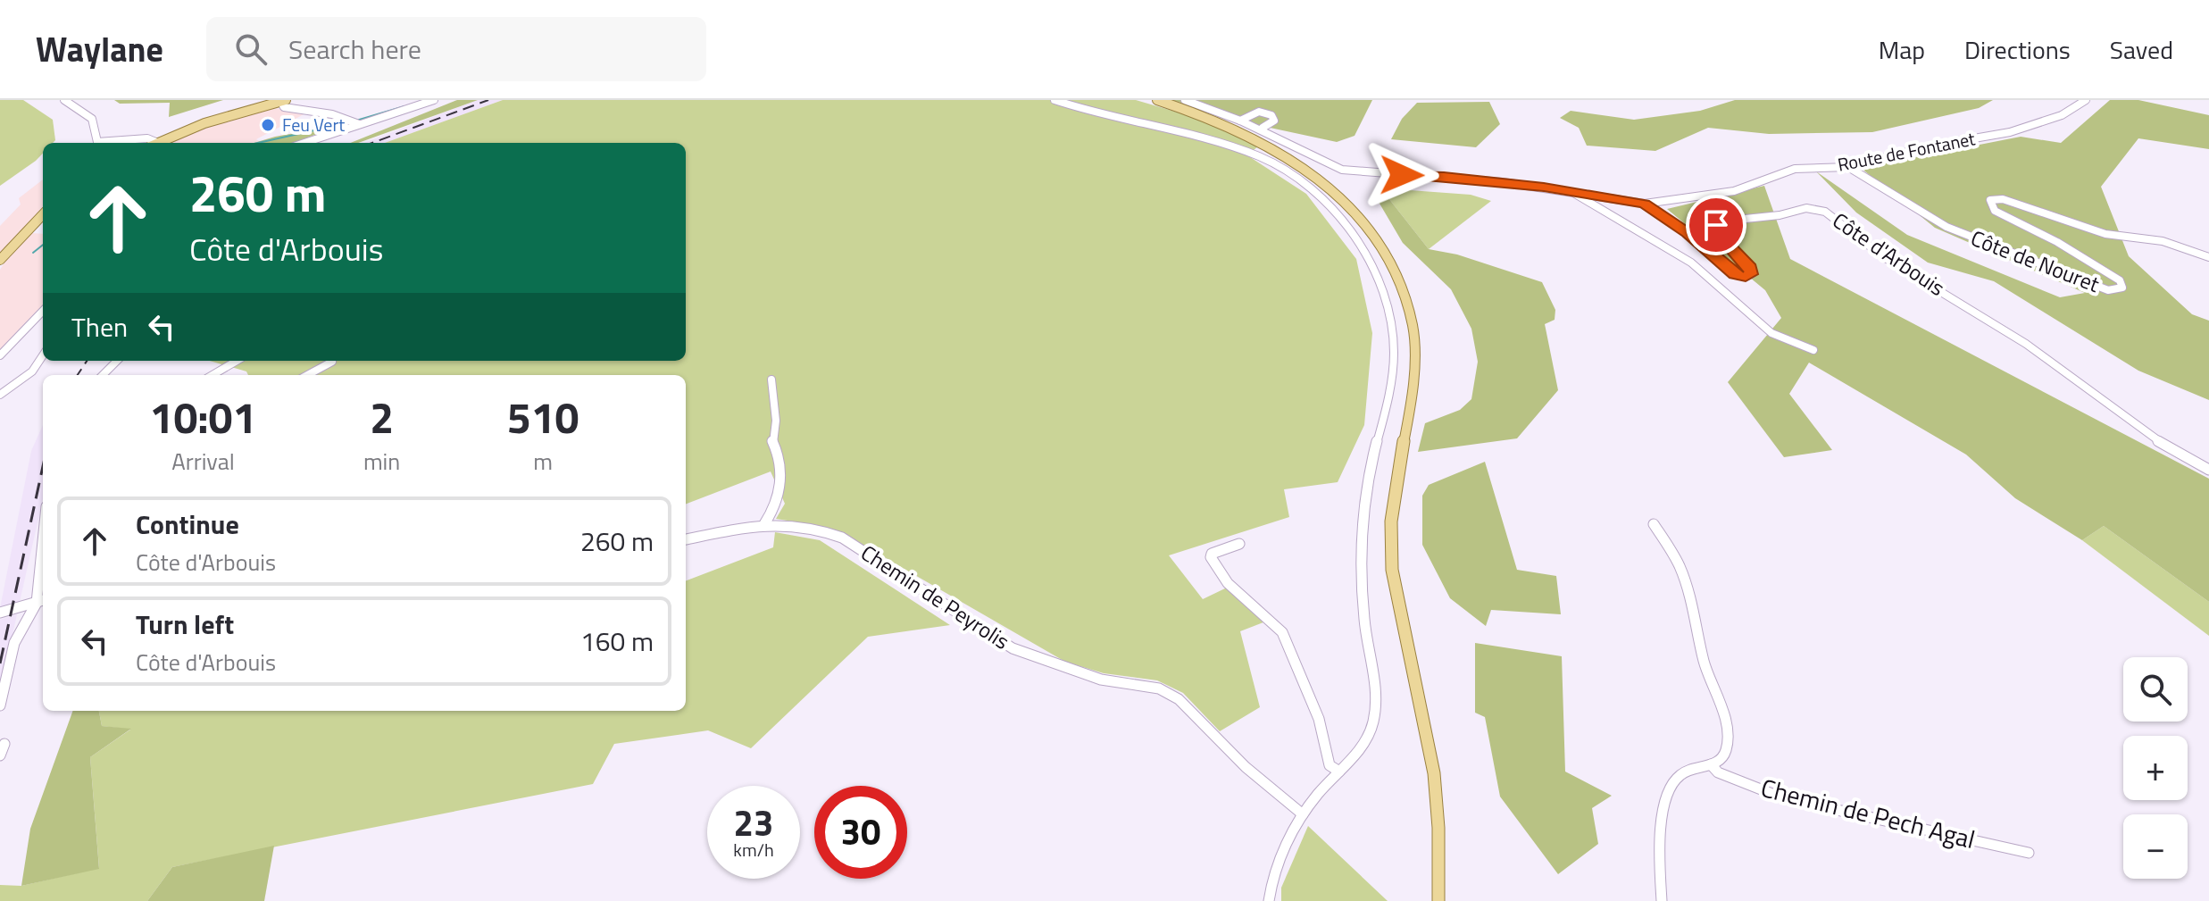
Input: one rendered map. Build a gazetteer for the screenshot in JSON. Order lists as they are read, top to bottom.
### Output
{
  "streets": {
    "street": [
      "Route de Fontanet",
      "Côte d'Arbouis",
      "Côte de Nouret",
      "Chemin de Peyrolis",
      "Chemin de Pech Agal"
    ]
  },
  "crossings": [
    ["Route de Fontanet", "Côte d'Arbouis"],
    ["Route de Fontanet", "Côte de Nouret"]
  ],
  "places": ["Feu Vert"],
  "page": {
    "header": "Waylane",
    "search": "Search here",
    "nav": ["Map", "Directions", "Saved"],
    "turn": ["260 m", "Côte d'Arbouis"],
    "then": "Then",
    "eta": [
      "10:01",
      "Arrival",
      "2",
      "min",
      "510",
      "m"
    ],
    "list": [
      {
        "name": "Continue",
        "note": "Côte d'Arbouis",
        "value": "260 m"
      },
      {
        "name": "Turn left",
        "note": "Côte d'Arbouis",
        "value": "160 m"
      }
    ],
    "map_buttons": ["+", "−"],
    "speed": "23 km/h",
    "limit": "30"
  }
}
